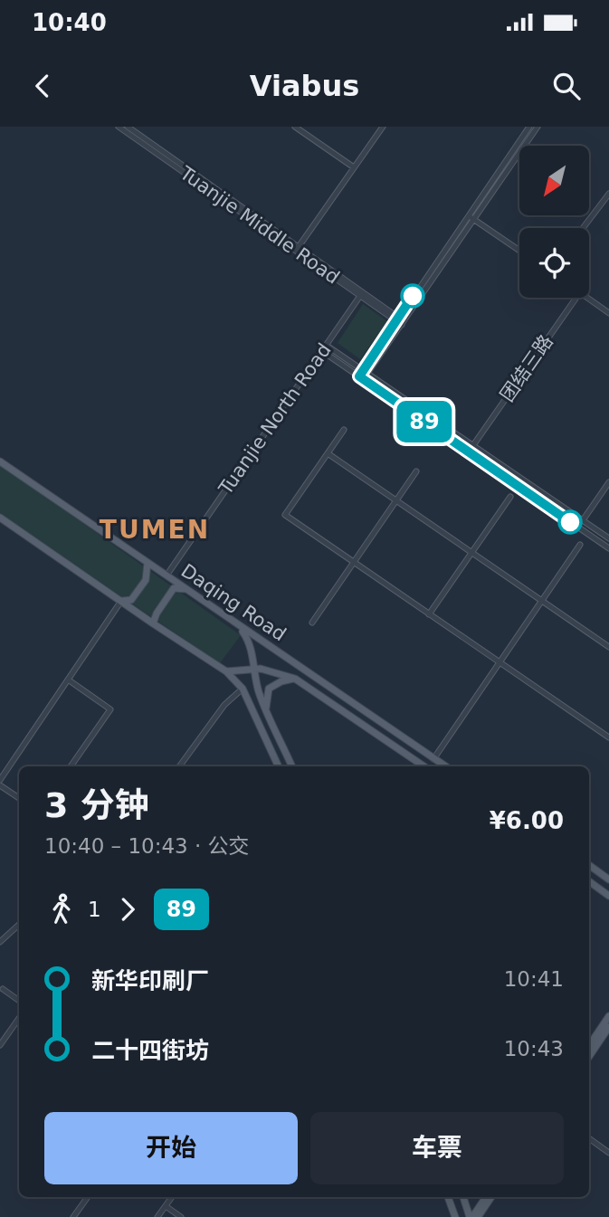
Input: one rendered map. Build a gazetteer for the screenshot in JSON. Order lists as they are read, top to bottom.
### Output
{
  "streets": {
    "main road": ["Daqing Road"],
    "street": ["Tuanjie Middle Road", "团结三路", "Tuanjie North Road"]
  },
  "crossings": [
    ["Tuanjie Middle Road", "Tuanjie North Road"],
    ["Tuanjie North Road", "Daqing Road"]
  ],
  "districts": ["TUMEN"],
  "lines": ["bus line 89"],
  "north": "bottom left",
  "page": {
    "status": "10:40",
    "header": "Viabus",
    "on_map": "89",
    "heading": ["3 分钟", "10:40 – 10:43 · 公交", "¥6.00"],
    "legs": ["1", "89"],
    "list": [
      {
        "name": "新华印刷厂",
        "value": "10:41"
      },
      {
        "name": "二十四街坊",
        "value": "10:43"
      }
    ],
    "buttons": ["开始", "车票"]
  }
}
